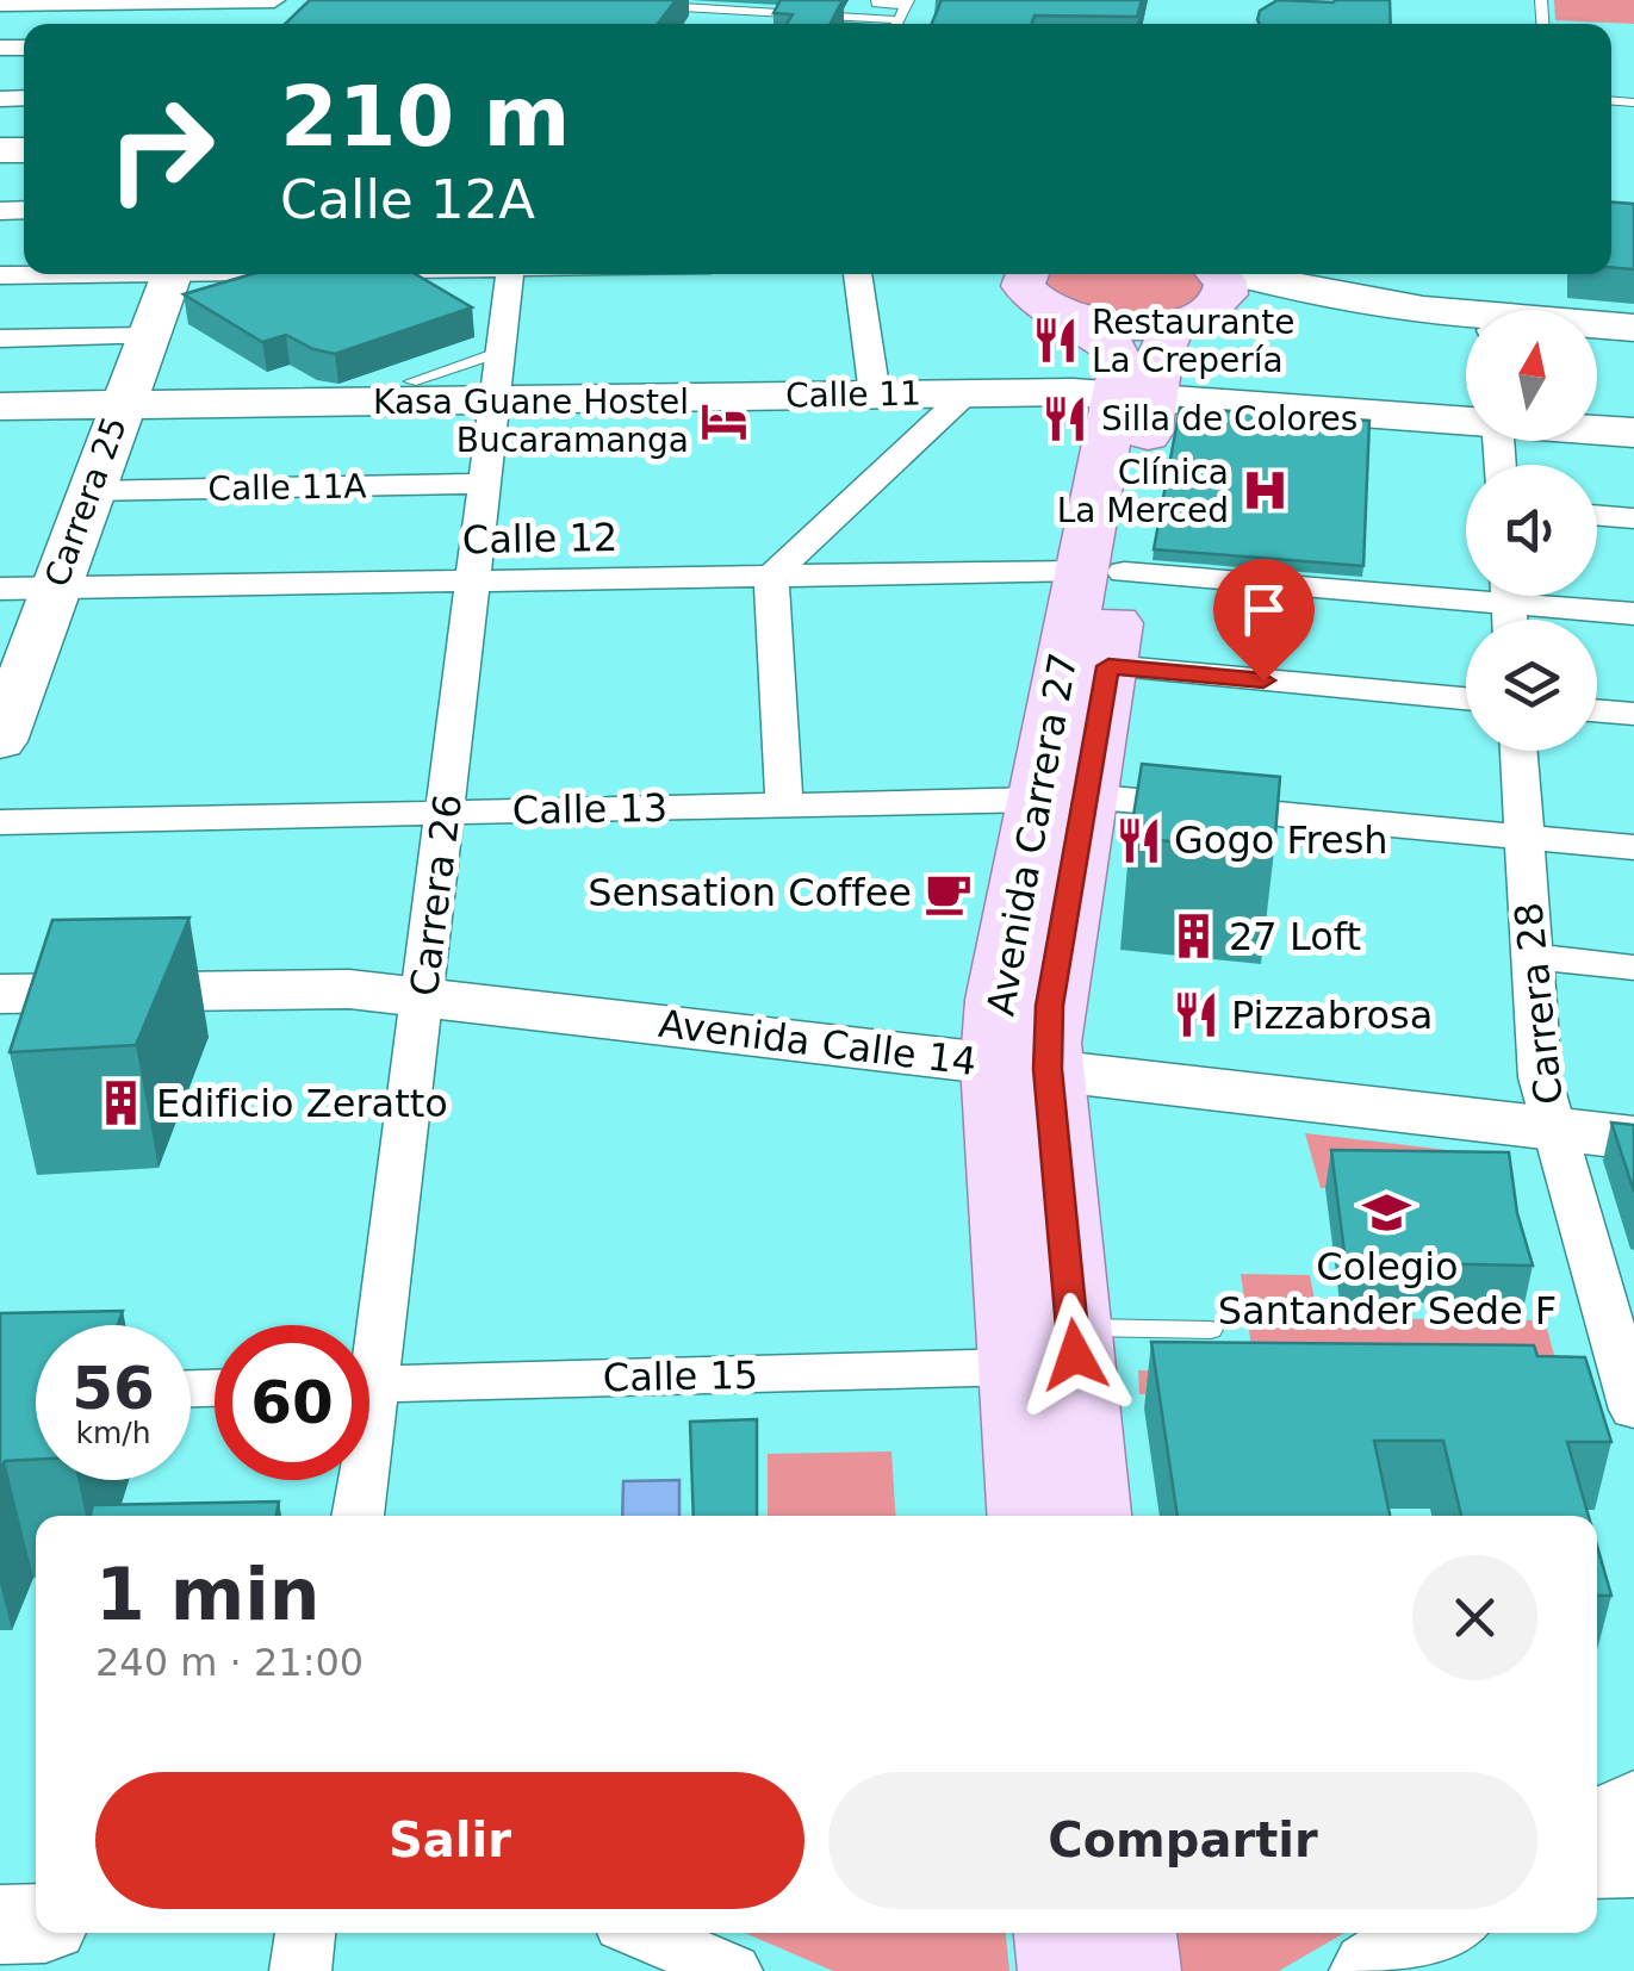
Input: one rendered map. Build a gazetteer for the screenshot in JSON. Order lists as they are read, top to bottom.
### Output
{
  "streets": {
    "main road": ["Avenida Carrera 27"],
    "street": [
      "Calle 11",
      "Calle 11A",
      "Carrera 25",
      "Calle 12",
      "Calle 13",
      "Carrera 26",
      "Carrera 28",
      "Avenida Calle 14",
      "Calle 15"
    ]
  },
  "crossings": [
    ["Calle 11", "Carrera 25"],
    ["Calle 11", "Avenida Carrera 27"],
    ["Calle 11", "Carrera 26"],
    ["Calle 11A", "Carrera 25"],
    ["Calle 11A", "Carrera 26"],
    ["Carrera 25", "Calle 12"],
    ["Calle 12", "Avenida Carrera 27"],
    ["Calle 12", "Carrera 26"],
    ["Calle 13", "Avenida Carrera 27"],
    ["Calle 13", "Carrera 26"],
    ["Calle 13", "Carrera 28"],
    ["Avenida Carrera 27", "Avenida Calle 14"],
    ["Avenida Carrera 27", "Calle 15"],
    ["Carrera 26", "Avenida Calle 14"],
    ["Carrera 28", "Avenida Calle 14"]
  ],
  "places": {
    "restaurant": [
      "Restaurante La Crepería",
      "Silla de Colores",
      "Gogo Fresh",
      "Pizzabrosa"
    ],
    "hotel": ["Kasa Guane Hostel Bucaramanga"],
    "hospital": ["Clínica La Merced"],
    "cafe": ["Sensation Coffee"],
    "building": ["27 Loft", "Edificio Zeratto"],
    "school or university": ["Colegio Santander Sede F"]
  },
  "north": "top",
  "page": {
    "turn": ["210 m", "Calle 12A"],
    "speed": "56 km/h",
    "limit": "60",
    "heading": ["1 min", "240 m · 21:00"],
    "buttons": ["Salir", "Compartir"]
  }
}
